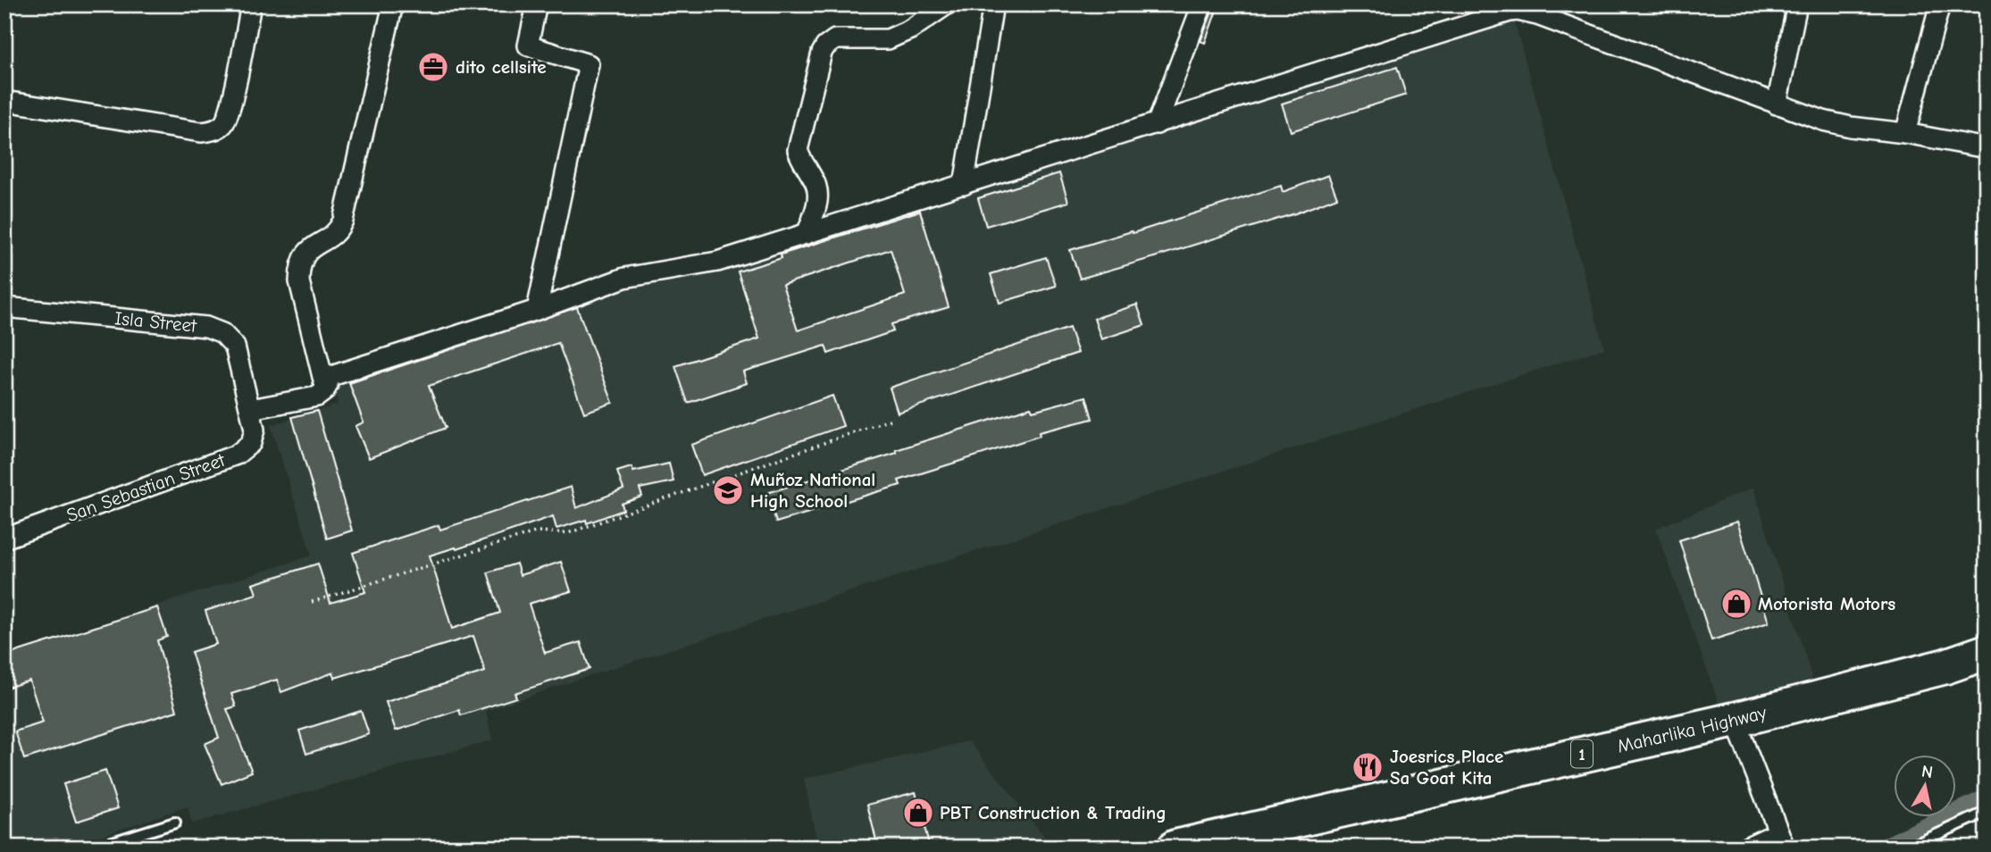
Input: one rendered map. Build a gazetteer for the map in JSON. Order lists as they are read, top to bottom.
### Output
{
  "streets": {
    "highway": ["Maharlika Highway", "1"],
    "street": ["Isla Street", "San Sebastian Street"]
  },
  "crossings": [
    ["Isla Street", "San Sebastian Street"]
  ],
  "places": {
    "office": ["dito cellsite"],
    "school or university": ["Muñoz National High School"],
    "shop": ["Motorista Motors", "PBT Construction & Trading"],
    "restaurant": ["Joesrics Place Sa Goat Kita"]
  },
  "north": "top"
}
